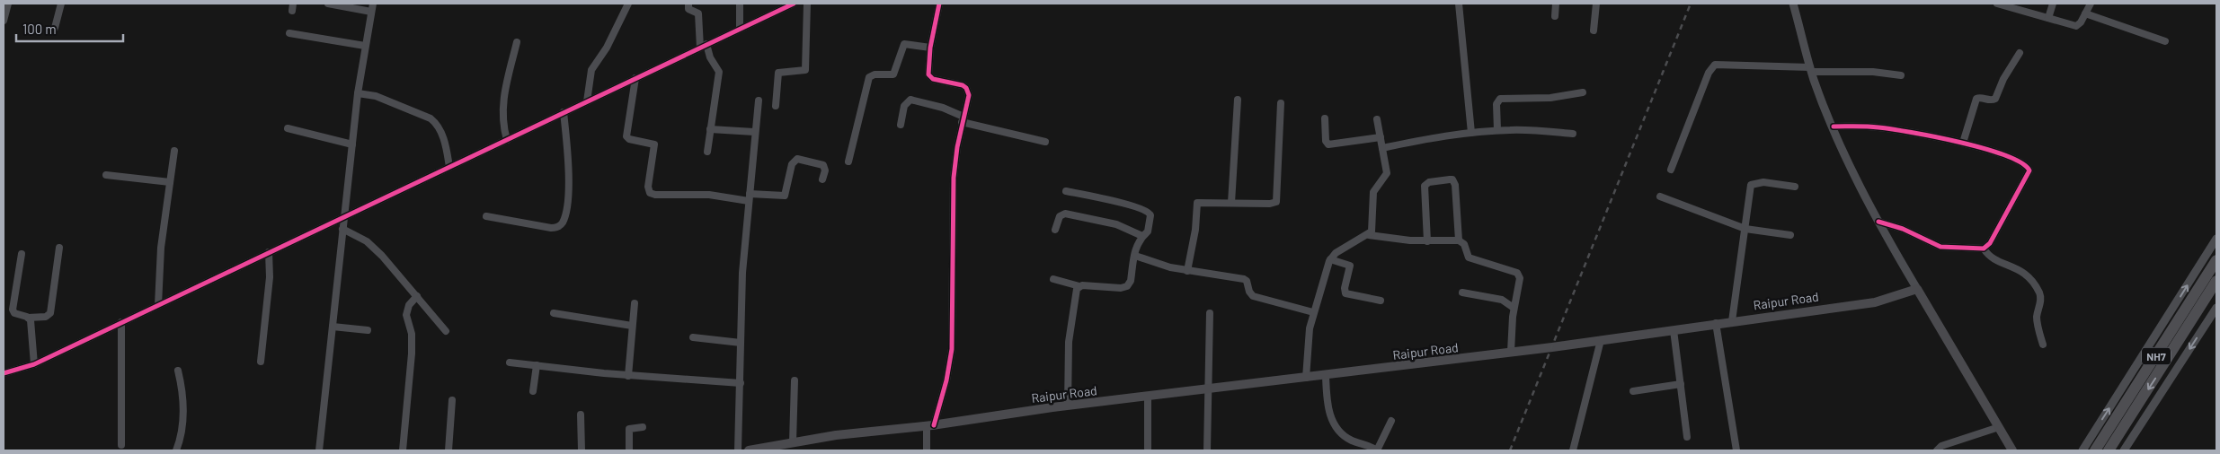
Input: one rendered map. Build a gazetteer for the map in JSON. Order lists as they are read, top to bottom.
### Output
{
  "streets": {
    "highway": ["NH7"],
    "main road": ["Raipur Road"]
  },
  "scale_bar": "100 m"
}
